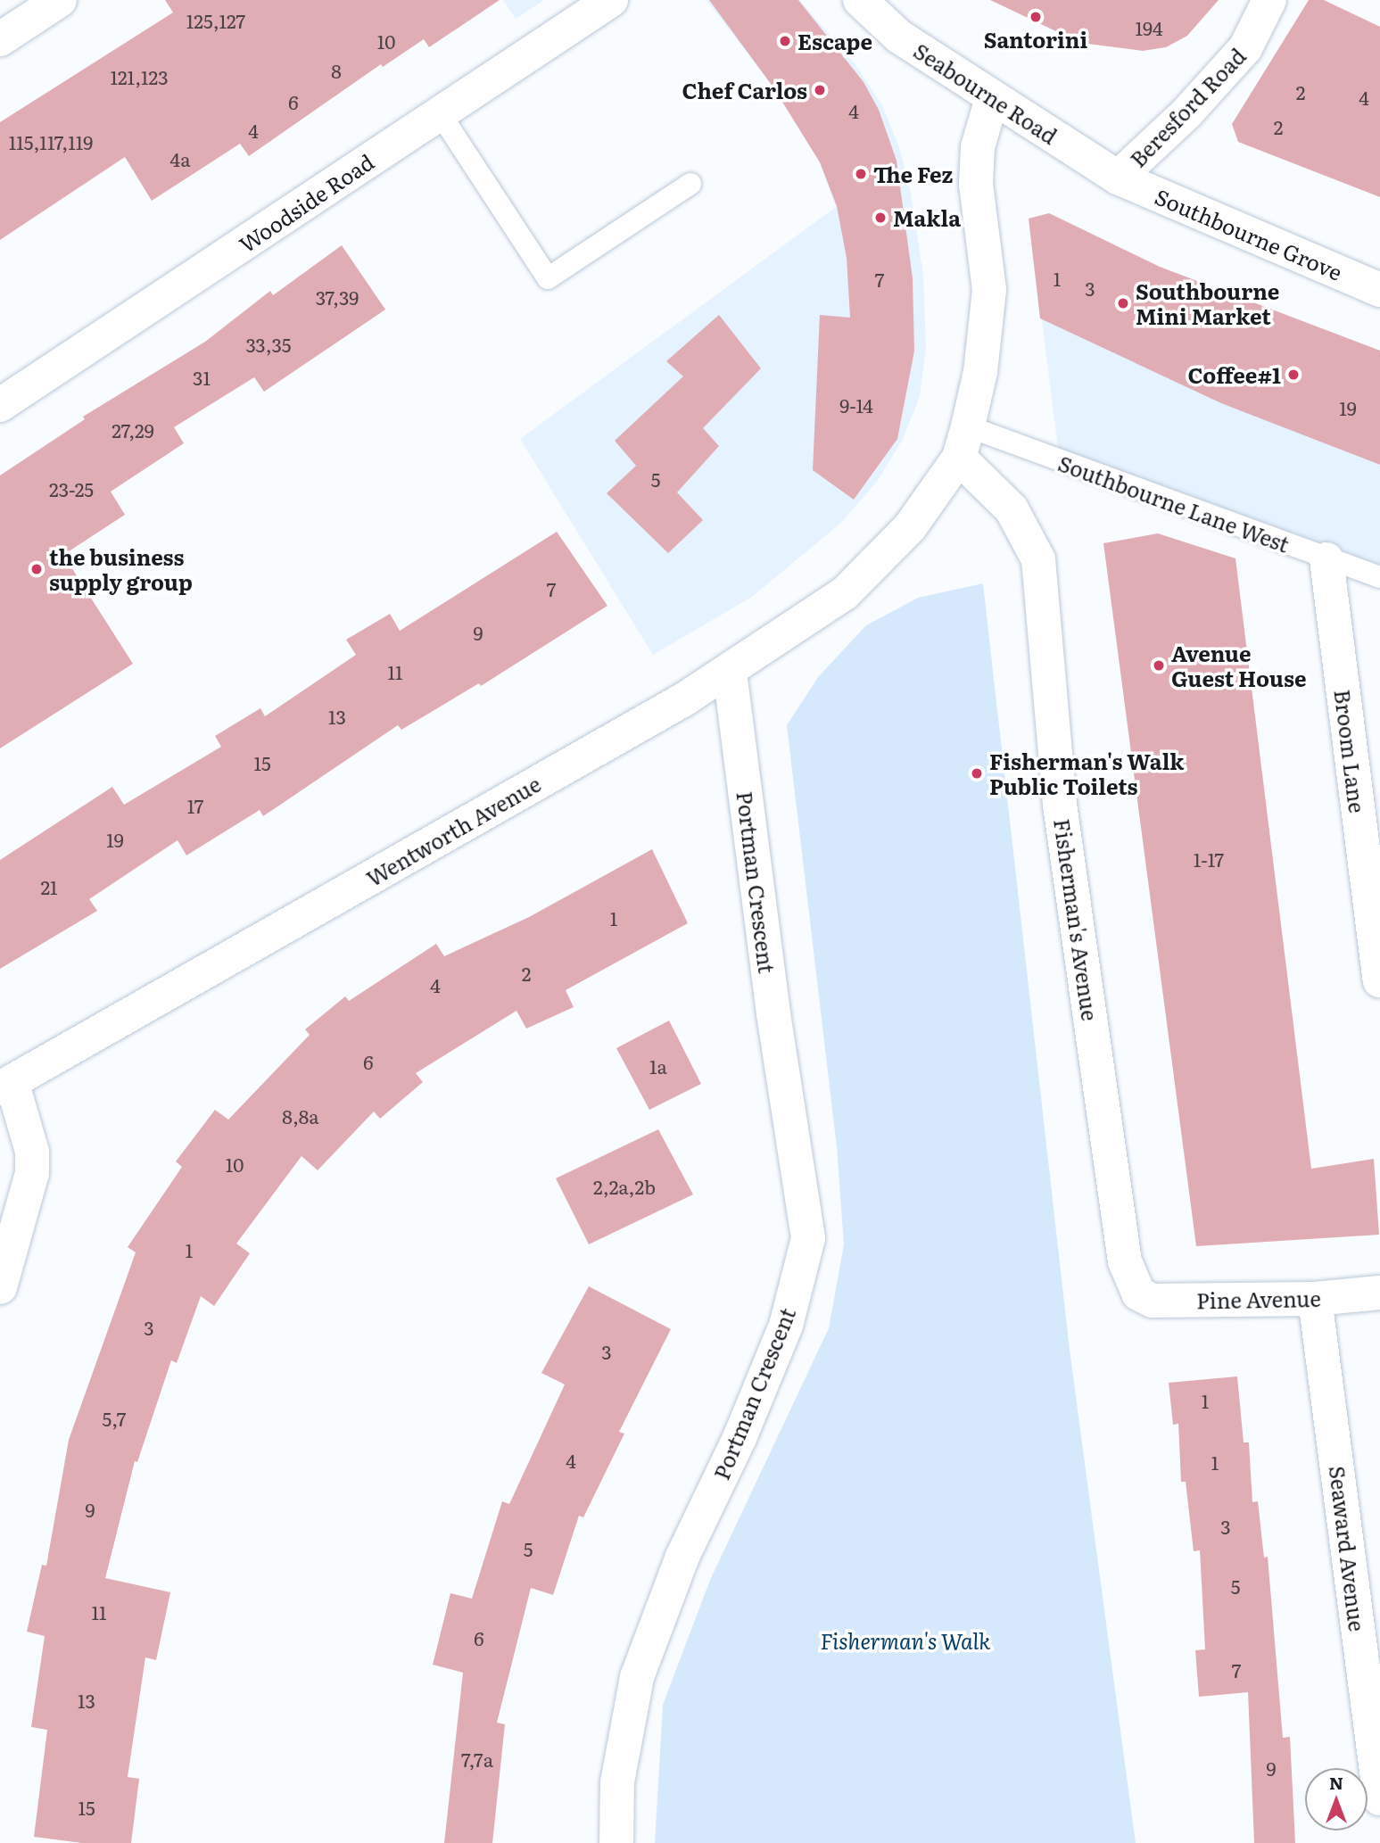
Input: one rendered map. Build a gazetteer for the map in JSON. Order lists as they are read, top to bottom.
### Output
{
  "streets": {
    "street": [
      "Seabourne Road",
      "Beresford Road",
      "Woodside Road",
      "Southbourne Grove",
      "Broom Lane",
      "Wentworth Avenue",
      "Portman Crescent",
      "Fisherman's Avenue",
      "Pine Avenue",
      "Seaward Avenue"
    ],
    "lane": ["Southbourne Lane West"]
  },
  "crossings": [
    ["Seabourne Road", "Beresford Road"],
    ["Seabourne Road", "Southbourne Grove"],
    ["Beresford Road", "Southbourne Grove"],
    ["Southbourne Lane West", "Broom Lane"],
    ["Southbourne Lane West", "Wentworth Avenue"],
    ["Southbourne Lane West", "Fisherman's Avenue"],
    ["Wentworth Avenue", "Portman Crescent"],
    ["Wentworth Avenue", "Fisherman's Avenue"],
    ["Fisherman's Avenue", "Pine Avenue"],
    ["Pine Avenue", "Seaward Avenue"]
  ],
  "parks": ["Fisherman's Walk"],
  "places": [
    "Santorini",
    "Escape",
    "Chef Carlos",
    "The Fez",
    "Makla",
    "Southbourne Mini Market",
    "Coffee#1",
    "the business supply group",
    "Avenue Guest House",
    "Fisherman's Walk Public Toilets"
  ],
  "house_numbers": [
    "125,127",
    "194",
    "10",
    "8",
    "121,123",
    "2",
    "4",
    "6",
    "4",
    "2",
    "4",
    "115,117,119",
    "4a",
    "1",
    "7",
    "3",
    "37,39",
    "33,35",
    "31",
    "9-14",
    "19",
    "27,29",
    "5",
    "23-25",
    "7",
    "9",
    "11",
    "13",
    "15",
    "17",
    "19",
    "1-17",
    "21",
    "1",
    "2",
    "4",
    "6",
    "1a",
    "8,8a",
    "10",
    "2,2a,2b",
    "1",
    "3",
    "3",
    "1",
    "5,7",
    "4",
    "1",
    "9",
    "3",
    "5",
    "5",
    "11",
    "6",
    "7",
    "13",
    "7,7a",
    "9",
    "15"
  ],
  "north": "top"
}
